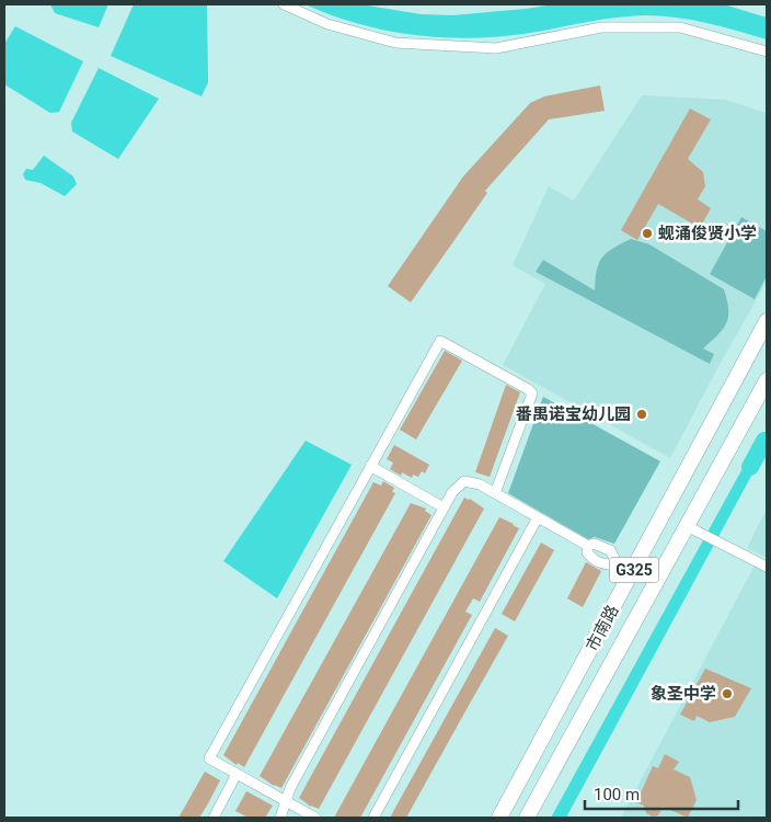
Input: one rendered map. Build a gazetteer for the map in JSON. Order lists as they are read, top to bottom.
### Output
{
  "streets": {
    "highway": ["G325", "市南路"]
  },
  "places": ["蚬涌俊贤小学", "番禺诺宝幼儿园", "象圣中学"],
  "scale_bar": "100 m"
}
